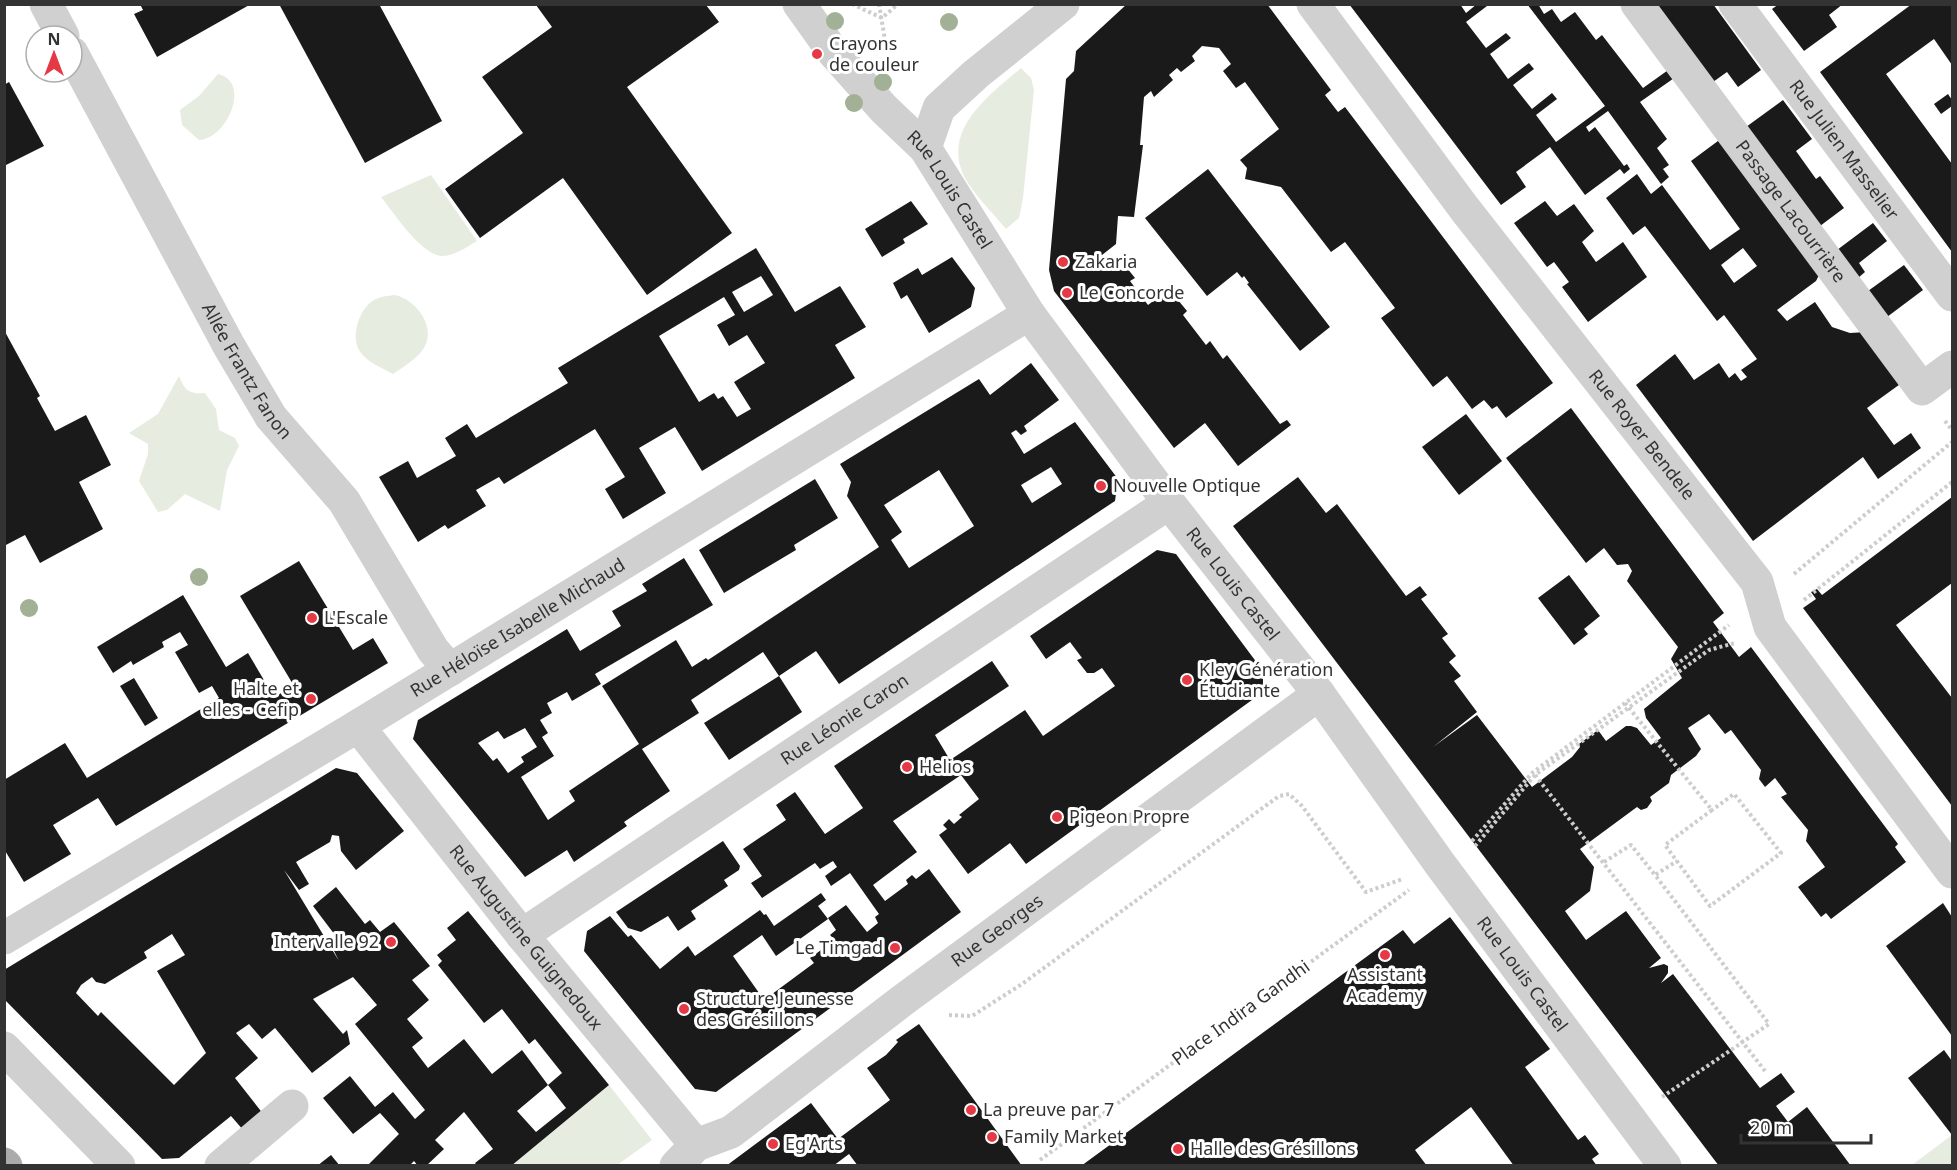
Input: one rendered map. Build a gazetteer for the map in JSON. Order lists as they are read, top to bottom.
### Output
{
  "streets": {
    "street": [
      "Rue Julien Masselier",
      "Rue Louis Castel",
      "Passage Lacourrière",
      "Allée Frantz Fanon",
      "Rue Royer Bendele",
      "Rue Héloïse Isabelle Michaud",
      "Rue Léonie Caron",
      "Rue Georges",
      "Rue Augustine Guignedoux"
    ],
    "path": ["Place Indira Gandhi"]
  },
  "crossings": [
    ["Rue Louis Castel", "Rue Héloïse Isabelle Michaud"],
    ["Rue Louis Castel", "Rue Léonie Caron"],
    ["Rue Louis Castel", "Rue Georges"],
    ["Rue Louis Castel", "Place Indira Gandhi"],
    ["Allée Frantz Fanon", "Rue Héloïse Isabelle Michaud"],
    ["Rue Héloïse Isabelle Michaud", "Rue Augustine Guignedoux"],
    ["Rue Léonie Caron", "Rue Augustine Guignedoux"],
    ["Rue Georges", "Rue Augustine Guignedoux"]
  ],
  "places": [
    "Crayons de couleur",
    "Zakaria",
    "Le Concorde",
    "Nouvelle Optique",
    "L'Escale",
    "Kley Génération Étudiante",
    "Halte et elles - Cefip",
    "Helios",
    "Pigeon Propre",
    "Intervalle 92",
    "Le Timgad",
    "Assistant Academy",
    "Structure Jeunesse des Grésillons",
    "La preuve par 7",
    "Family Market",
    "Eg'Arts",
    "Halle des Grésillons"
  ],
  "scale_bar": "20 m",
  "north": "top"
}
